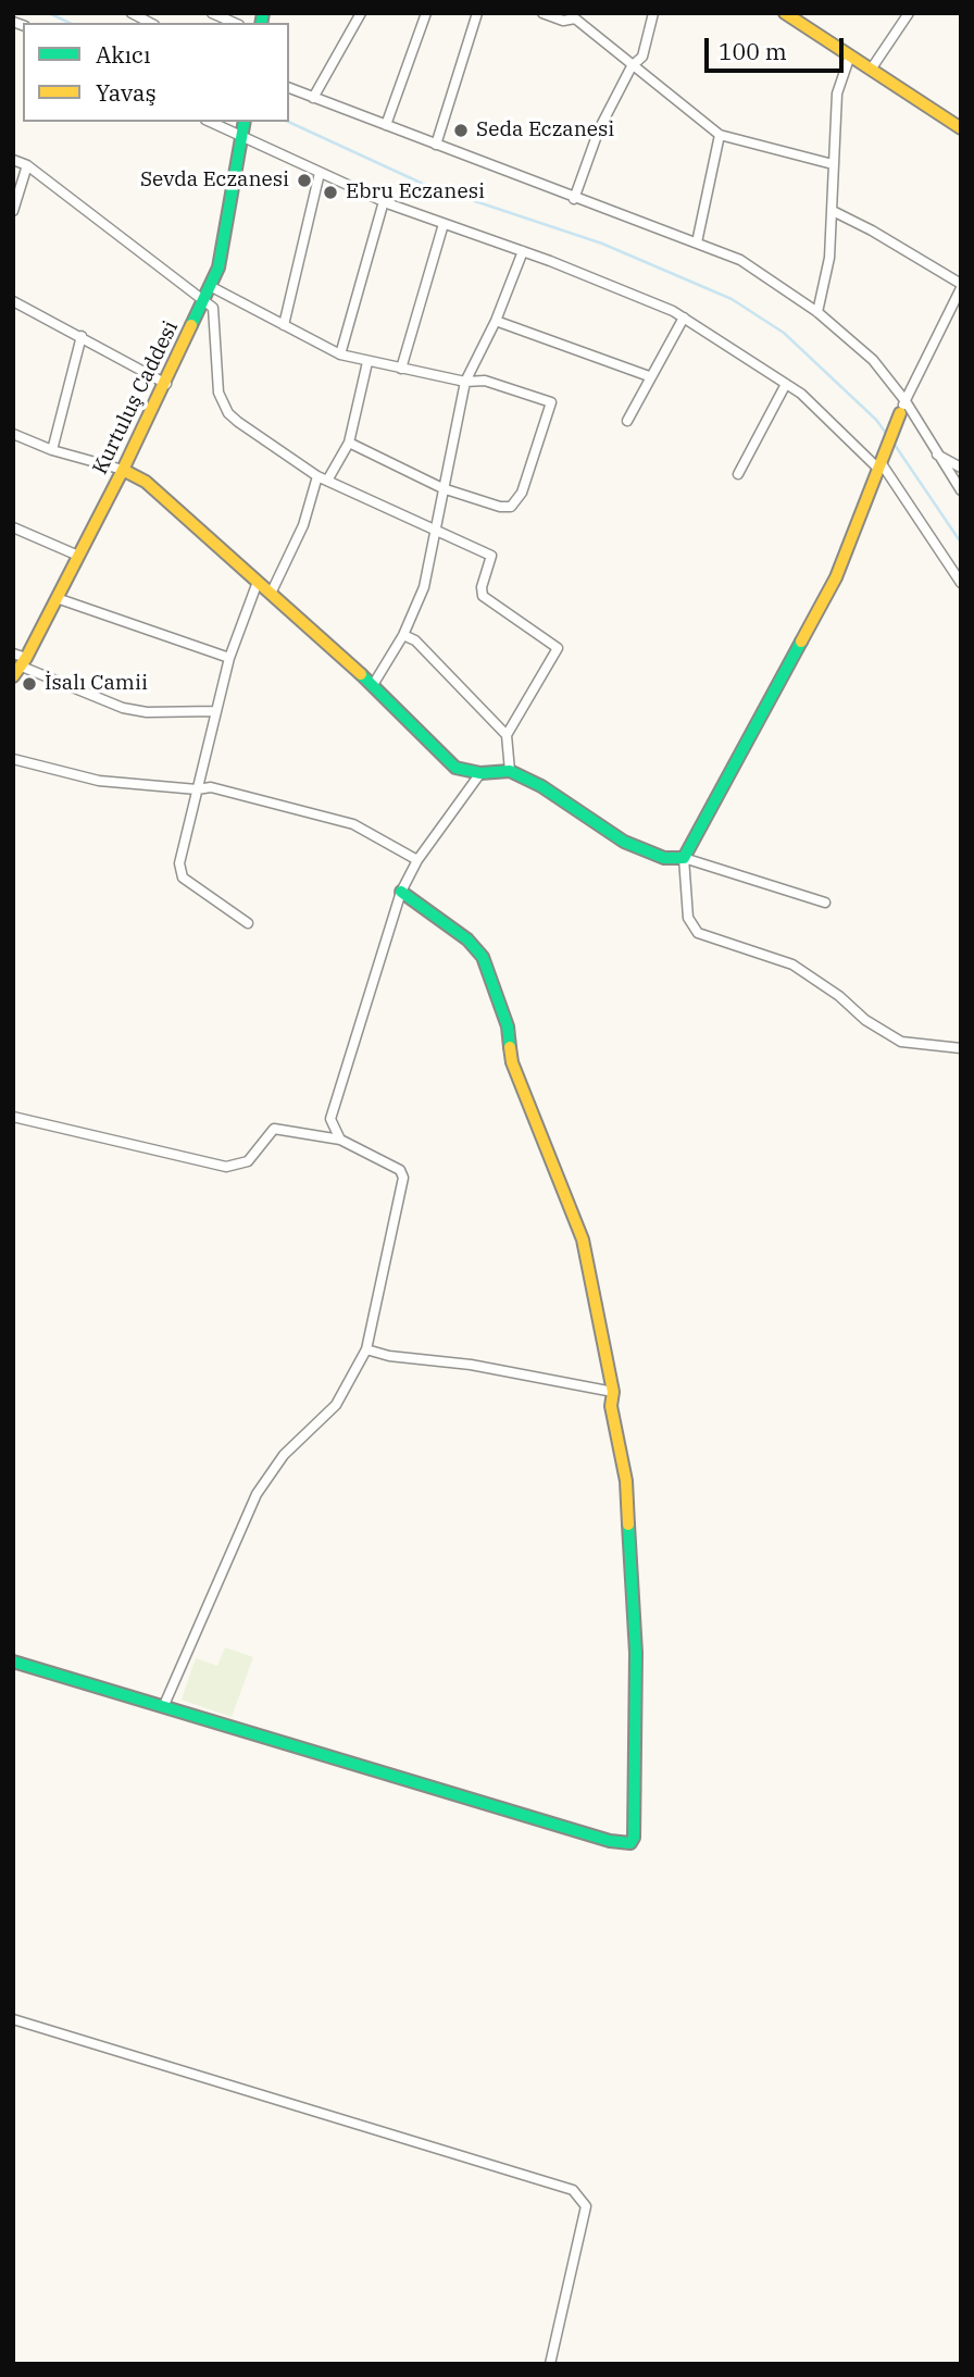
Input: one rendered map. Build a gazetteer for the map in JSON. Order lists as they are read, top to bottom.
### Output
{
  "streets": {
    "street": ["Kurtuluş Caddesi"]
  },
  "places": [
    "Seda Eczanesi",
    "Sevda Eczanesi",
    "Ebru Eczanesi",
    "İsalı Camii"
  ],
  "legend": ["Akıcı", "Yavaş"],
  "scale_bar": "100 m"
}
